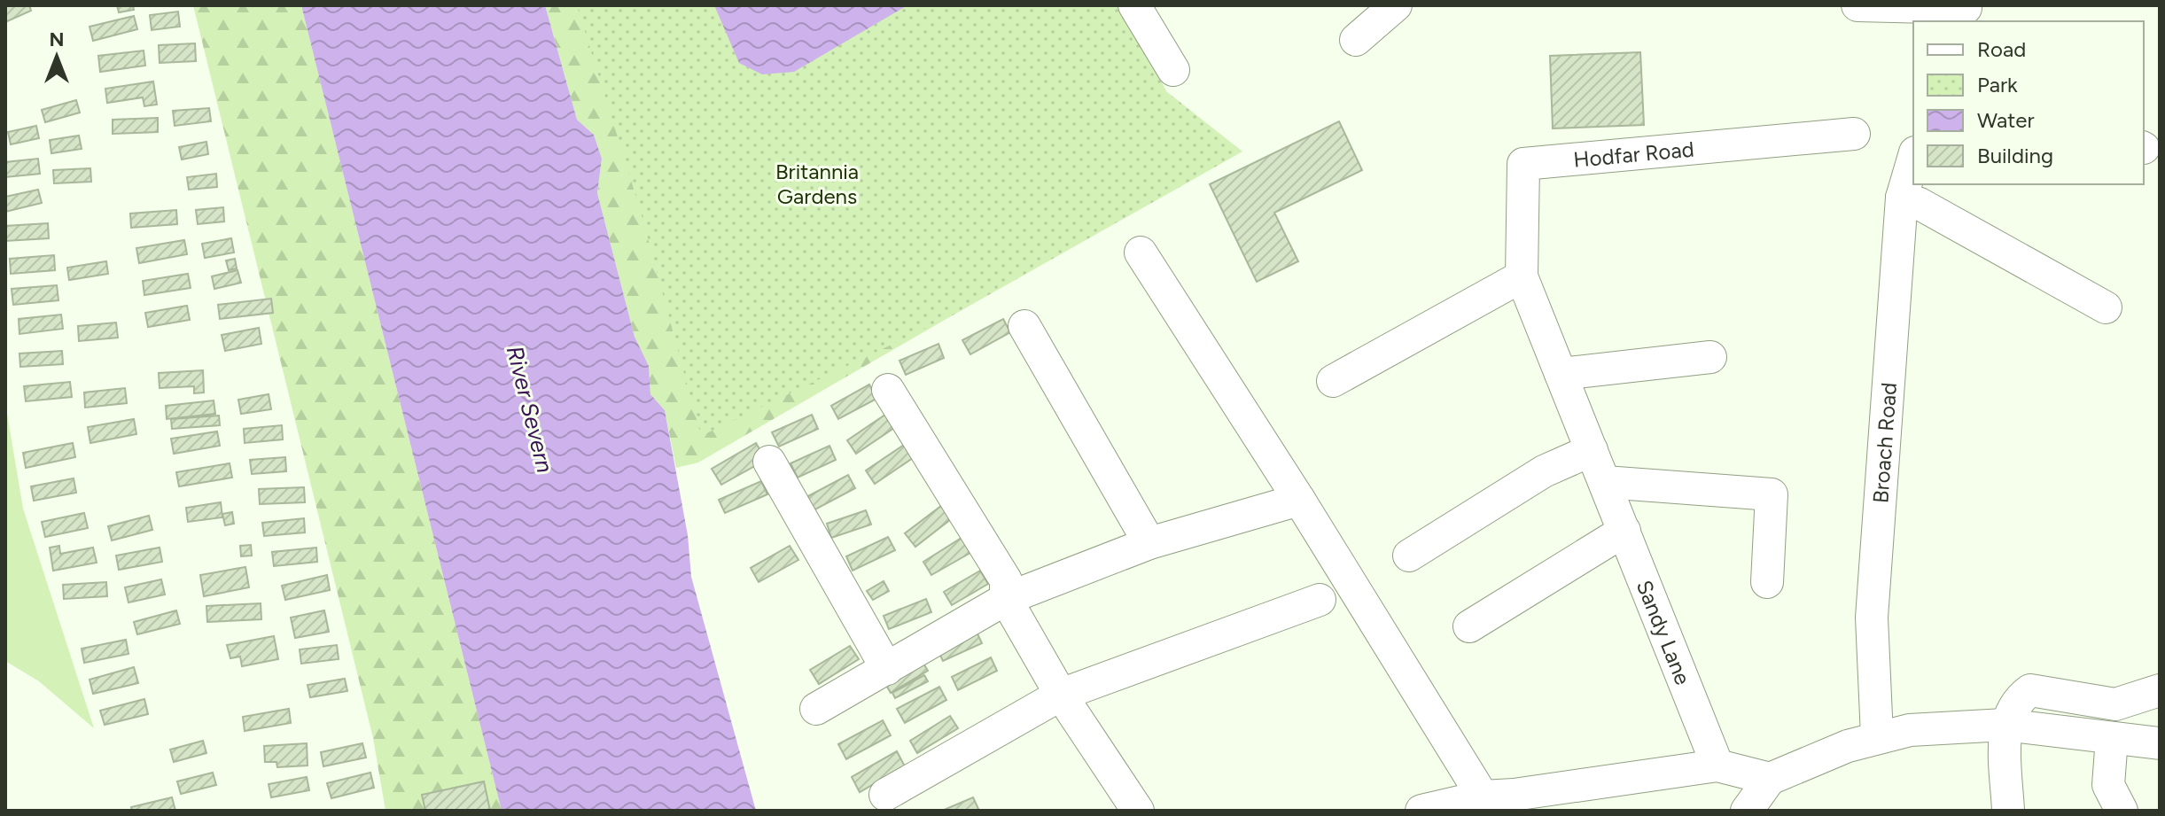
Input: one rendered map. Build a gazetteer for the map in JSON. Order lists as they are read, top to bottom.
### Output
{
  "streets": {
    "street": ["Hodfar Road", "Broach Road", "Sandy Lane"]
  },
  "crossings": [
    ["Hodfar Road", "Sandy Lane"]
  ],
  "water": ["River Severn"],
  "parks": ["Britannia Gardens"],
  "legend": [
    "Road",
    "Park",
    "Water",
    "Building"
  ],
  "north": "top"
}
